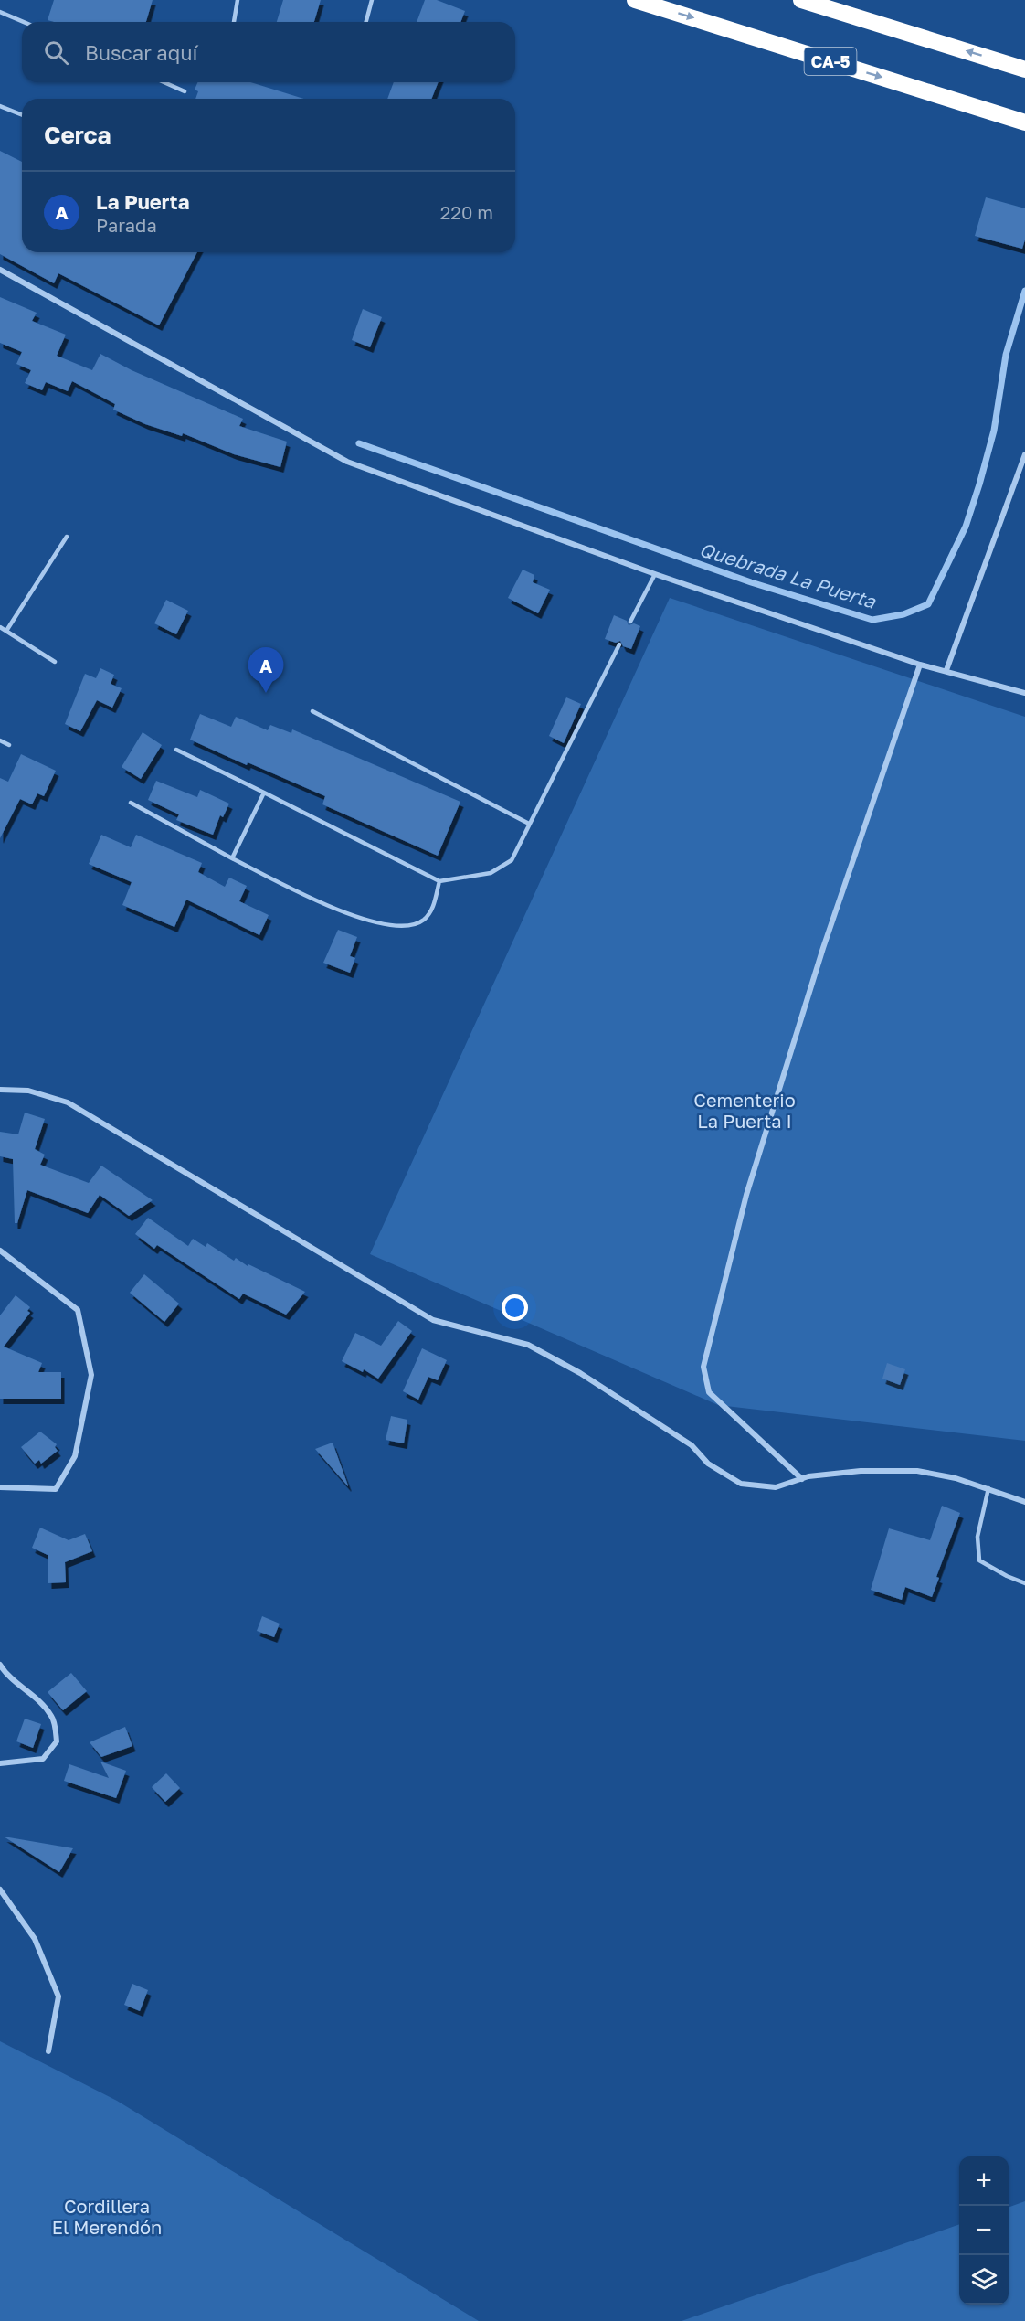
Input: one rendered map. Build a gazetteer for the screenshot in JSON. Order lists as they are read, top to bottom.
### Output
{
  "streets": {
    "highway": ["CA-5"]
  },
  "water": ["Quebrada La Puerta"],
  "parks": ["Cementerio La Puerta I", "Cordillera El Merendón"],
  "page": {
    "search": "Buscar aquí",
    "heading": "Cerca",
    "list": [
      {
        "mark": "A",
        "name": "La Puerta",
        "note": "Parada",
        "value": "220 m"
      }
    ],
    "pins": "A",
    "map_buttons": ["+", "−"]
  }
}
